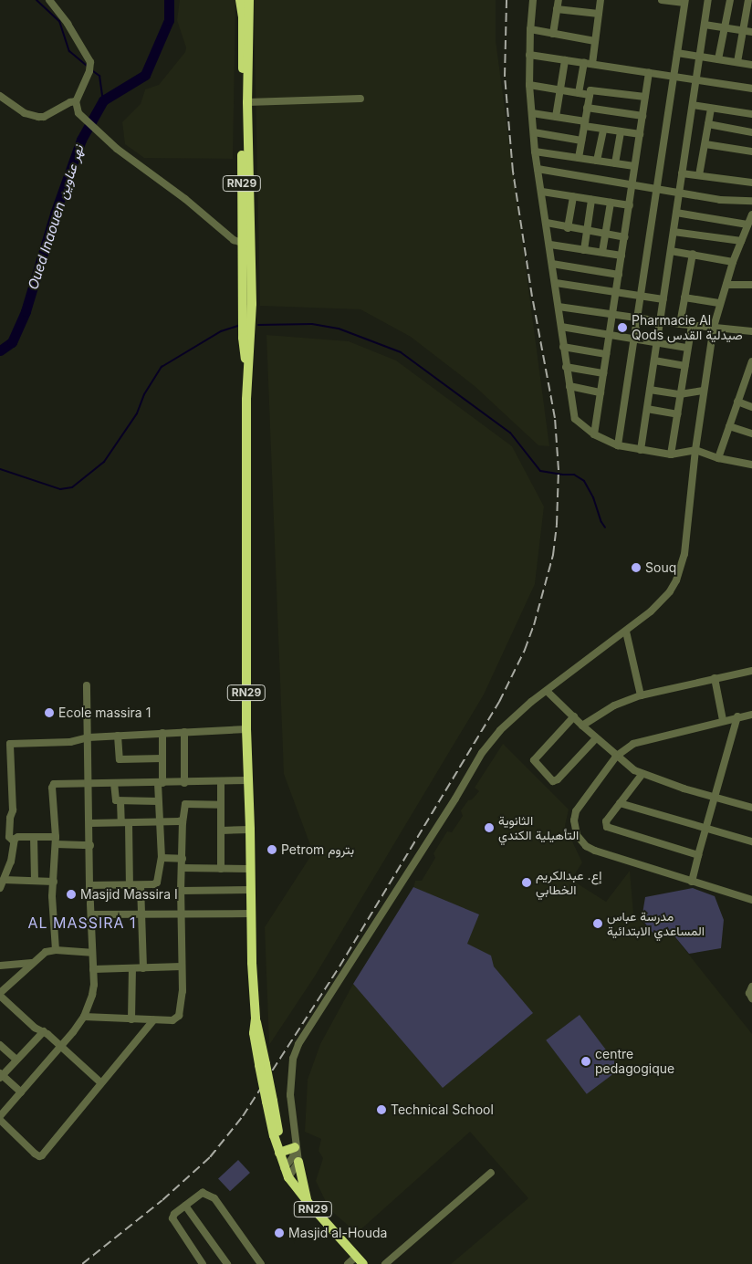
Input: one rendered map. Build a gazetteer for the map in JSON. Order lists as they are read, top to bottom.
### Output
{
  "streets": {
    "highway": ["RN29"]
  },
  "districts": ["AL MASSIRA 1"],
  "water": ["Oued Inaouen نهر عناوين"],
  "places": [
    "Pharmacie Al Qods صيدلية القدس",
    "Souq",
    "Ecole massira 1",
    "الثانوية التأهيلية الكندي",
    "Petrom بتروم",
    "إع. عبدالكريم الخطابي",
    "Masjid Massira I",
    "مدرسة عباس المساعدي الابتدائية",
    "centre pedagogique",
    "Technical School",
    "Masjid al-Houda"
  ]
}
